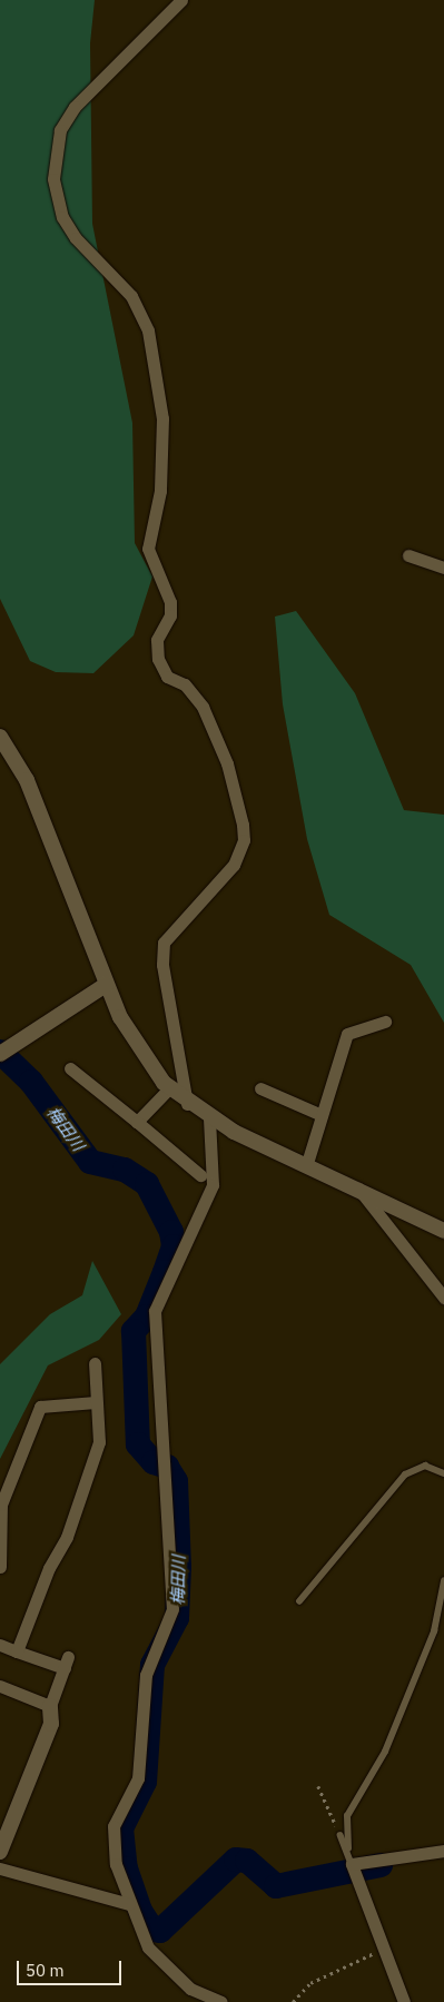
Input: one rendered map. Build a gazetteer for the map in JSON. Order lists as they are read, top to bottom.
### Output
{
  "water": ["梅田川"],
  "scale_bar": "50 m"
}
